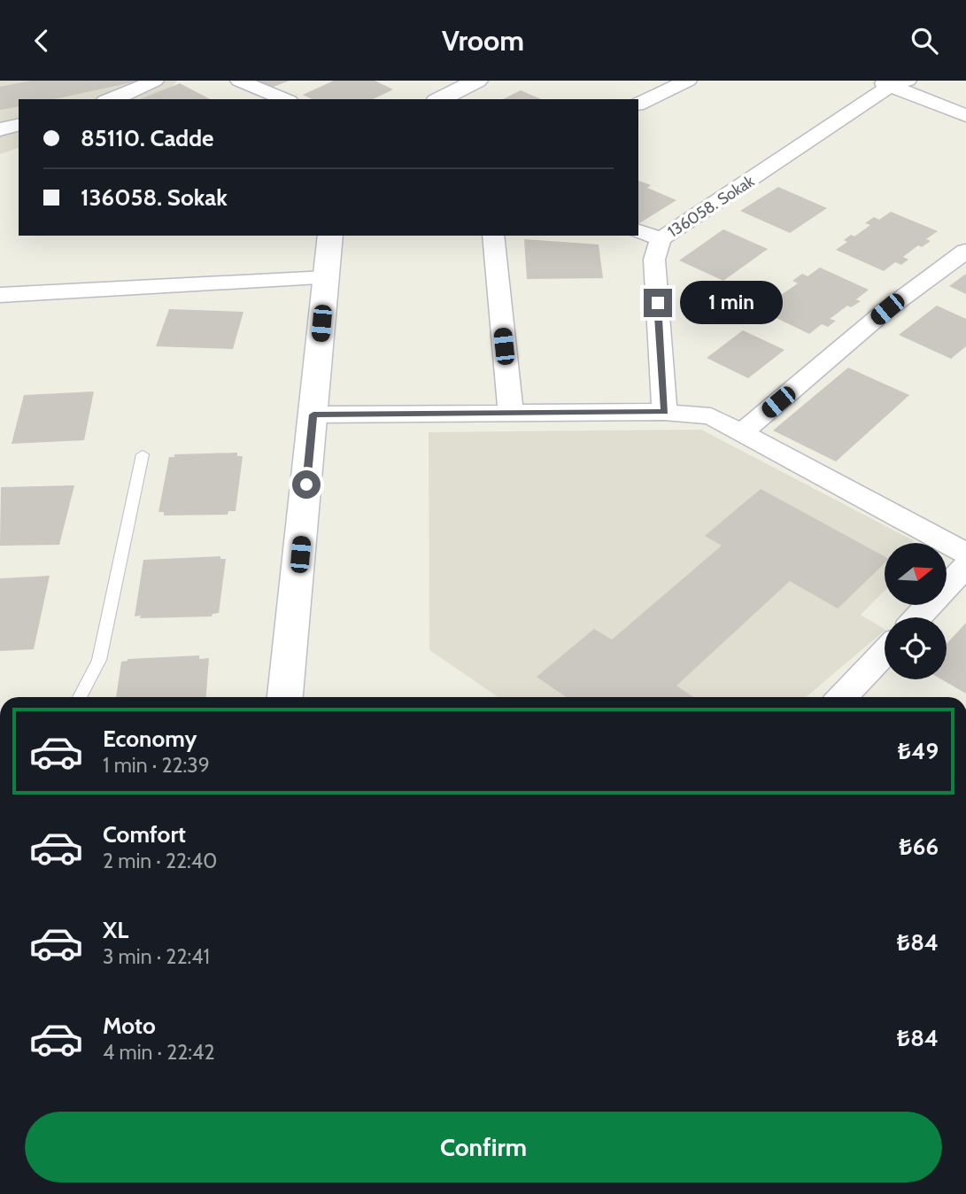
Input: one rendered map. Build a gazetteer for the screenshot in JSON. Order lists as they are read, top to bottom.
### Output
{
  "streets": {
    "street": ["136058. Sokak"]
  },
  "north": "right",
  "page": {
    "header": "Vroom",
    "banner": ["85110. Cadde", "136058. Sokak"],
    "bubble": "1 min",
    "list": [
      {
        "name": "Economy",
        "note": "1 min · 22:39",
        "value": "₺49"
      },
      {
        "name": "Comfort",
        "note": "2 min · 22:40",
        "value": "₺66"
      },
      {
        "name": "XL",
        "note": "3 min · 22:41",
        "value": "₺84"
      },
      {
        "name": "Moto",
        "note": "4 min · 22:42",
        "value": "₺84"
      }
    ],
    "buttons": "Confirm"
  }
}
